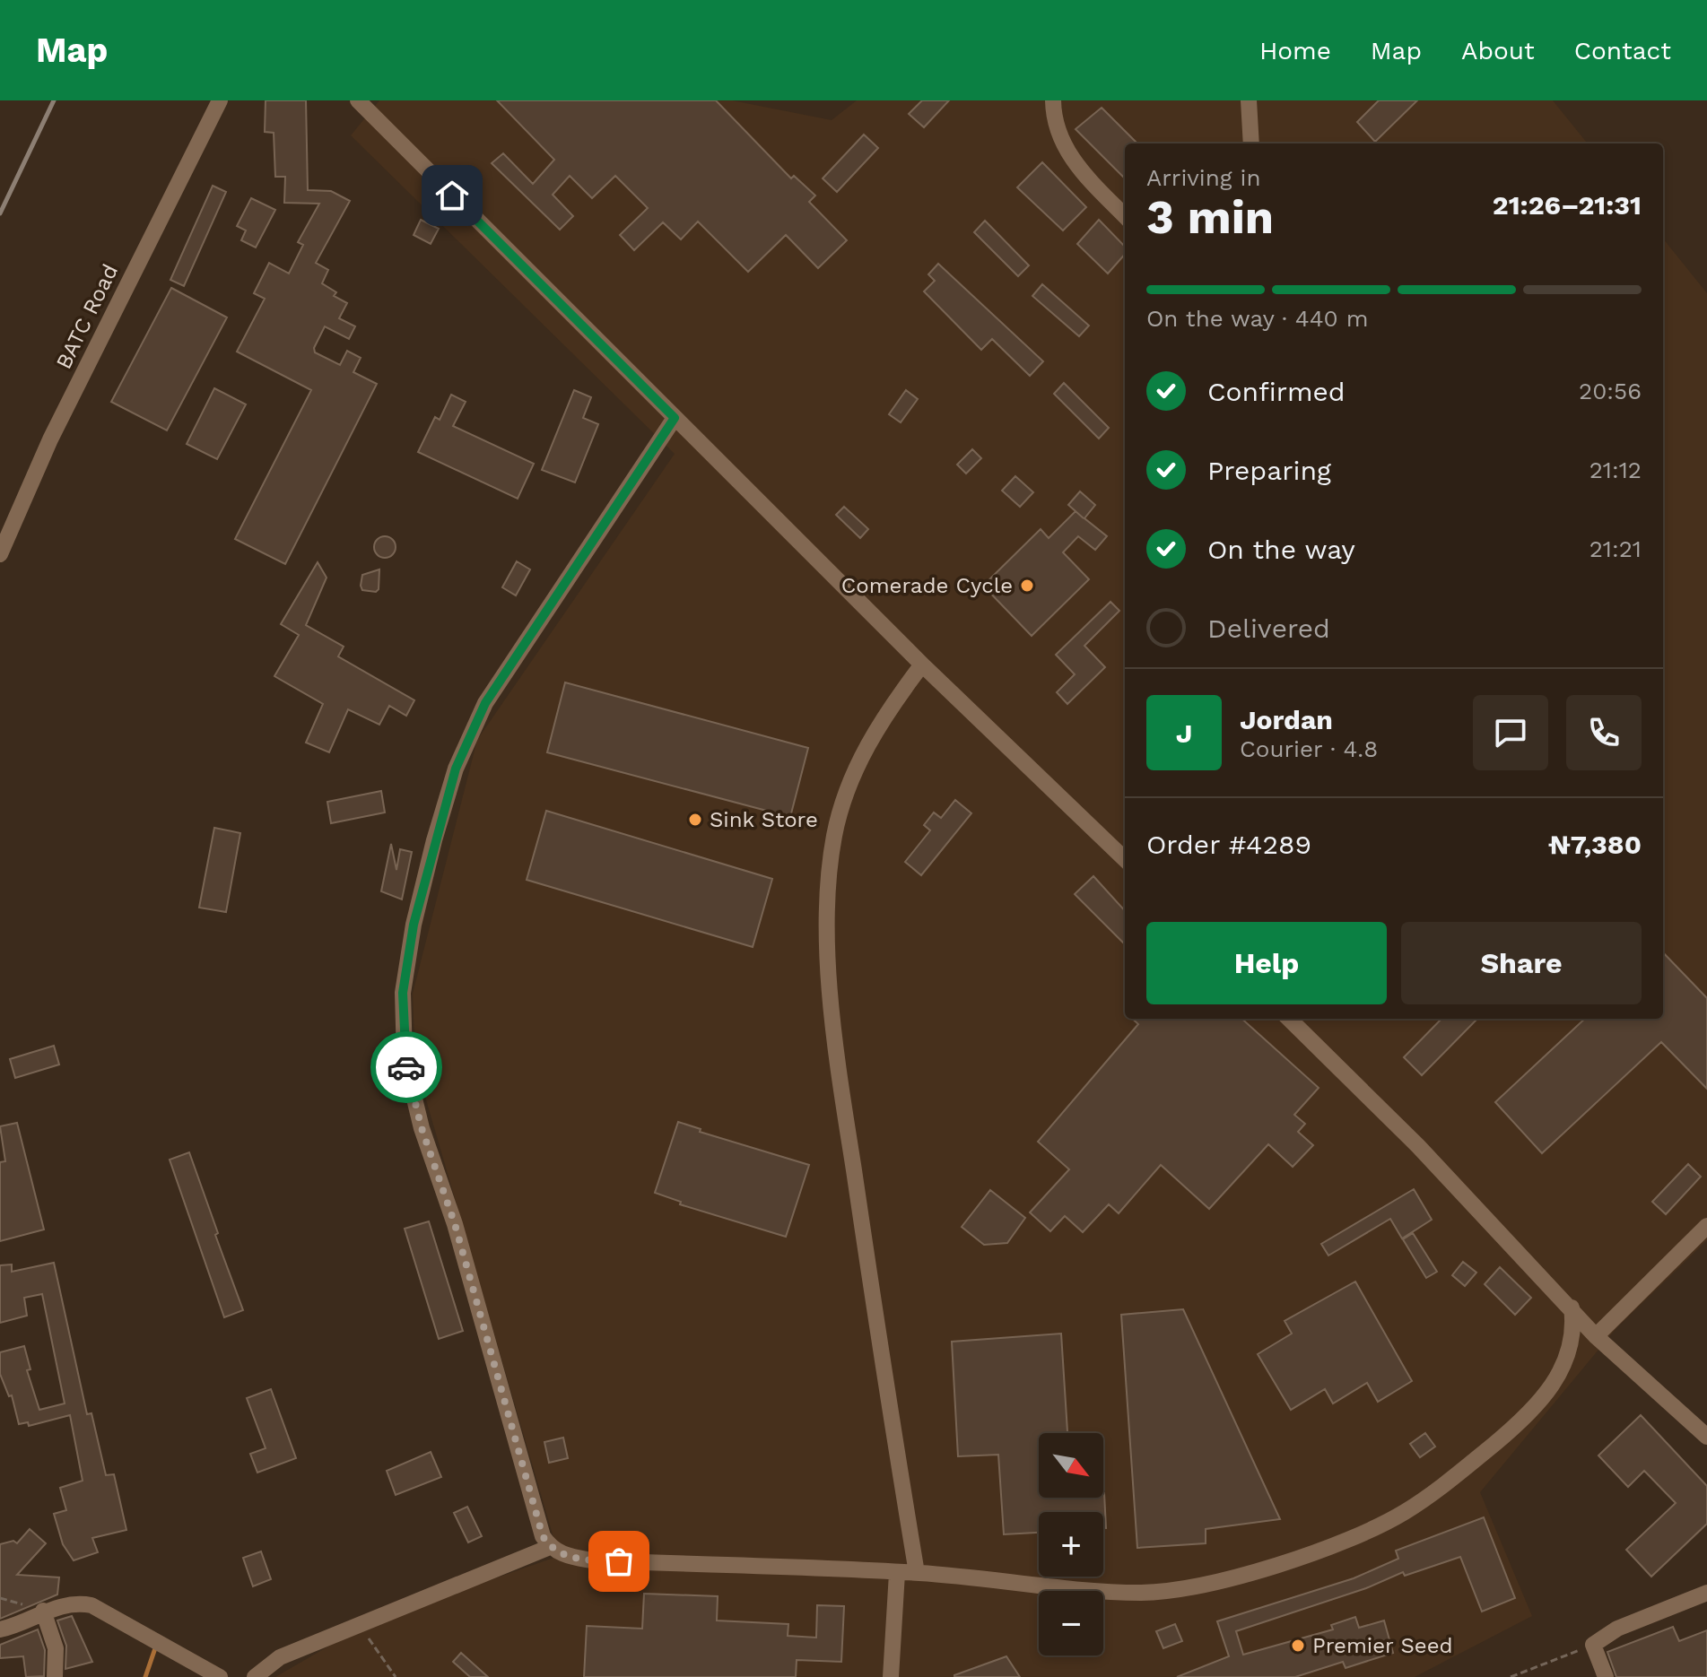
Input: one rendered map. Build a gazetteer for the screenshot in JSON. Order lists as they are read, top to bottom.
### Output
{
  "streets": {
    "street": ["BATC Road"]
  },
  "places": ["Comerade Cycle", "Sink Store", "Premier Seed"],
  "north": "bottom right",
  "page": {
    "header": "Map",
    "nav": [
      "Home",
      "Map",
      "About",
      "Contact"
    ],
    "heading": ["3 min", "Arriving in", "21:26–21:31"],
    "panel": [
      "Jordan",
      "Courier · 4.8",
      "Order #4289",
      "₦7,380"
    ],
    "bar": "On the way · 440 m",
    "list": [
      ["Confirmed", "20:56"],
      ["Preparing", "21:12"],
      ["On the way", "21:21"],
      "Delivered"
    ],
    "round": "J",
    "buttons": ["Help", "Share"],
    "map_buttons": ["+", "−"]
  }
}
